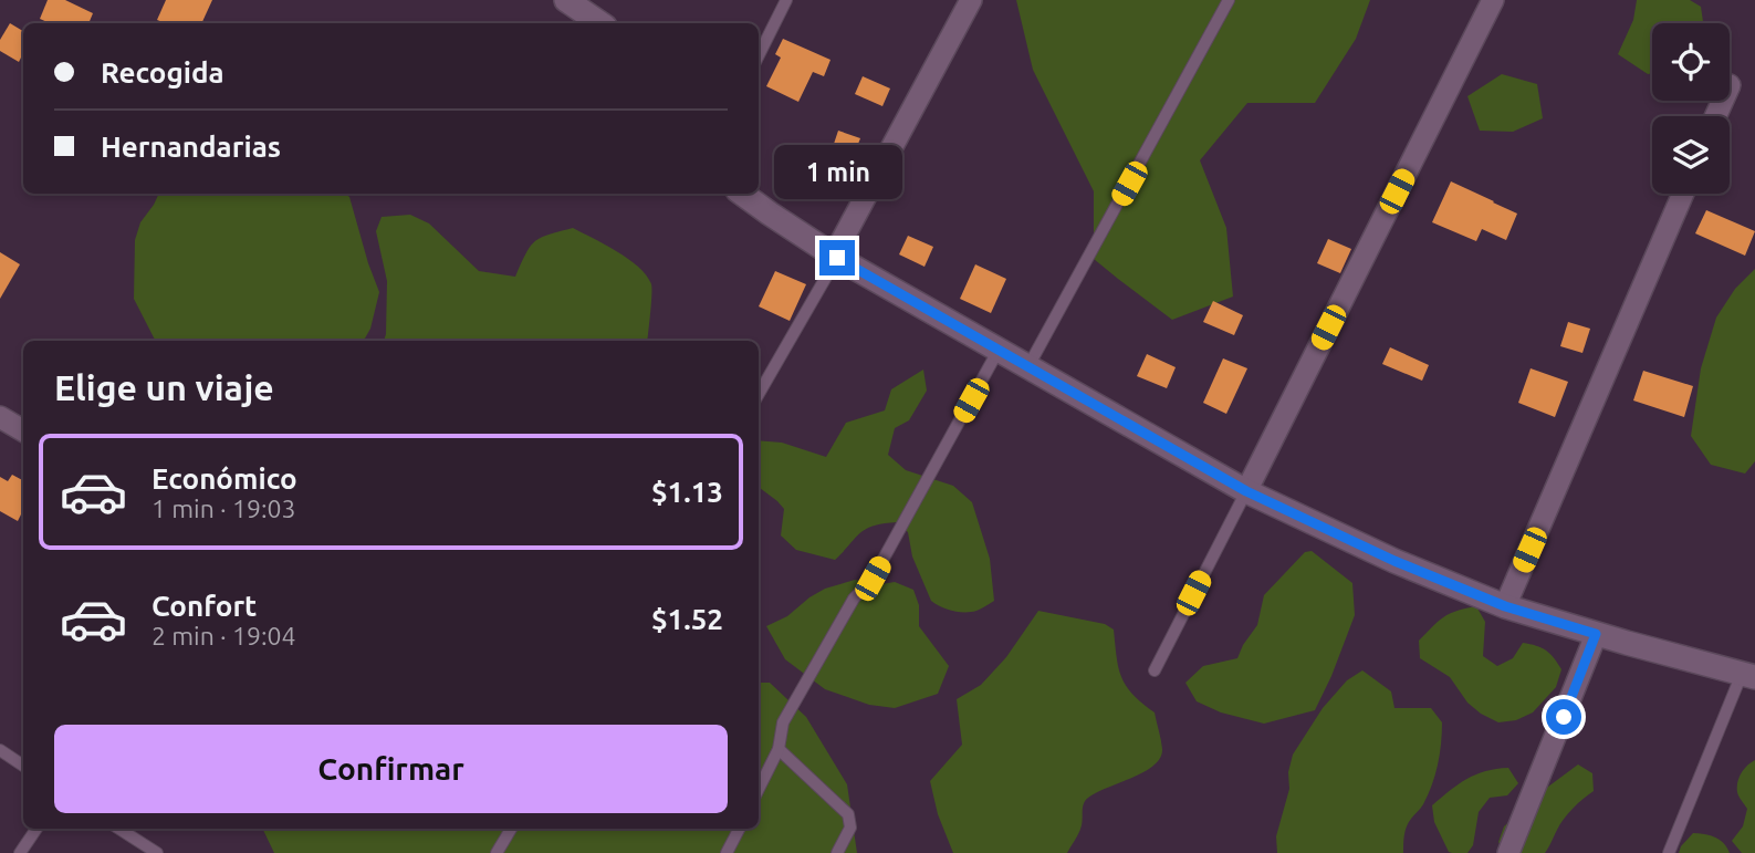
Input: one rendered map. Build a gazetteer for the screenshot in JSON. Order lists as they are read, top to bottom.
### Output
{
  "page": {
    "banner": ["Recogida", "Hernandarias"],
    "bubble": "1 min",
    "heading": "Elige un viaje",
    "list": [
      {
        "name": "Económico",
        "note": "1 min · 19:03",
        "value": "$1.13"
      },
      {
        "name": "Confort",
        "note": "2 min · 19:04",
        "value": "$1.52"
      }
    ],
    "buttons": "Confirmar"
  }
}
